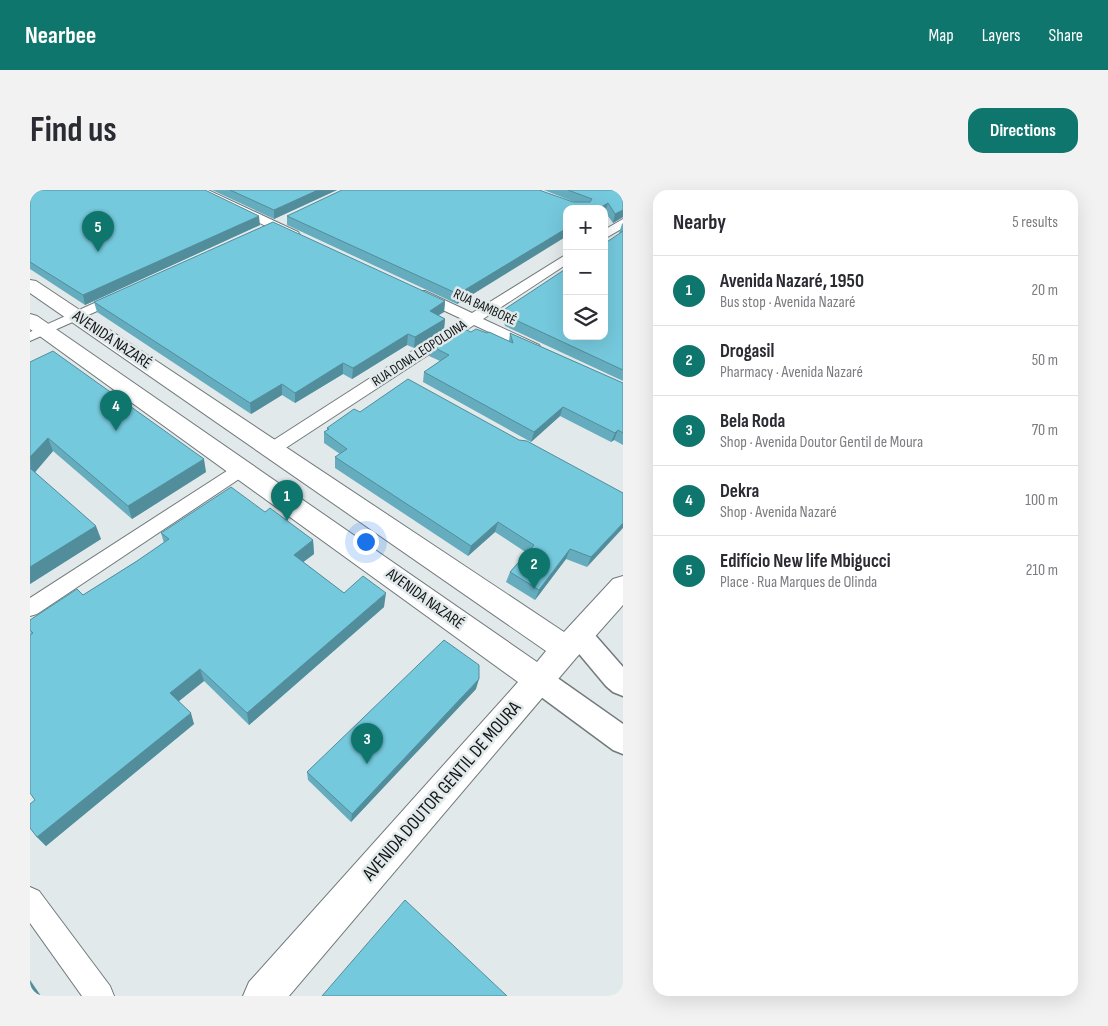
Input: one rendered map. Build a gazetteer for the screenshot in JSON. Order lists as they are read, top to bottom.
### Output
{
  "streets": {
    "main road": ["AVENIDA NAZARÉ", "AVENIDA DOUTOR GENTIL DE MOURA"],
    "street": ["RUA BAMBORÉ", "RUA DONA LEOPOLDINA"]
  },
  "crossings": [
    ["RUA BAMBORÉ", "RUA DONA LEOPOLDINA"],
    ["AVENIDA NAZARÉ", "RUA DONA LEOPOLDINA"],
    ["AVENIDA NAZARÉ", "AVENIDA DOUTOR GENTIL DE MOURA"]
  ],
  "page": {
    "header": "Nearbee",
    "nav": ["Map", "Layers", "Share"],
    "buttons": "Directions",
    "title": "Find us",
    "heading": ["Nearby", "5 results"],
    "map_buttons": ["+", "−"],
    "pins": [
      "5",
      "4",
      "1",
      "2",
      "3"
    ],
    "list": [
      {
        "mark": "1",
        "name": "Avenida Nazaré, 1950",
        "note": "Bus stop · Avenida Nazaré",
        "value": "20 m"
      },
      {
        "mark": "2",
        "name": "Drogasil",
        "note": "Pharmacy · Avenida Nazaré",
        "value": "50 m"
      },
      {
        "mark": "3",
        "name": "Bela Roda",
        "note": "Shop · Avenida Doutor Gentil de Moura",
        "value": "70 m"
      },
      {
        "mark": "4",
        "name": "Dekra",
        "note": "Shop · Avenida Nazaré",
        "value": "100 m"
      },
      {
        "mark": "5",
        "name": "Edifício New life Mbigucci",
        "note": "Place · Rua Marques de Olinda",
        "value": "210 m"
      }
    ]
  }
}
